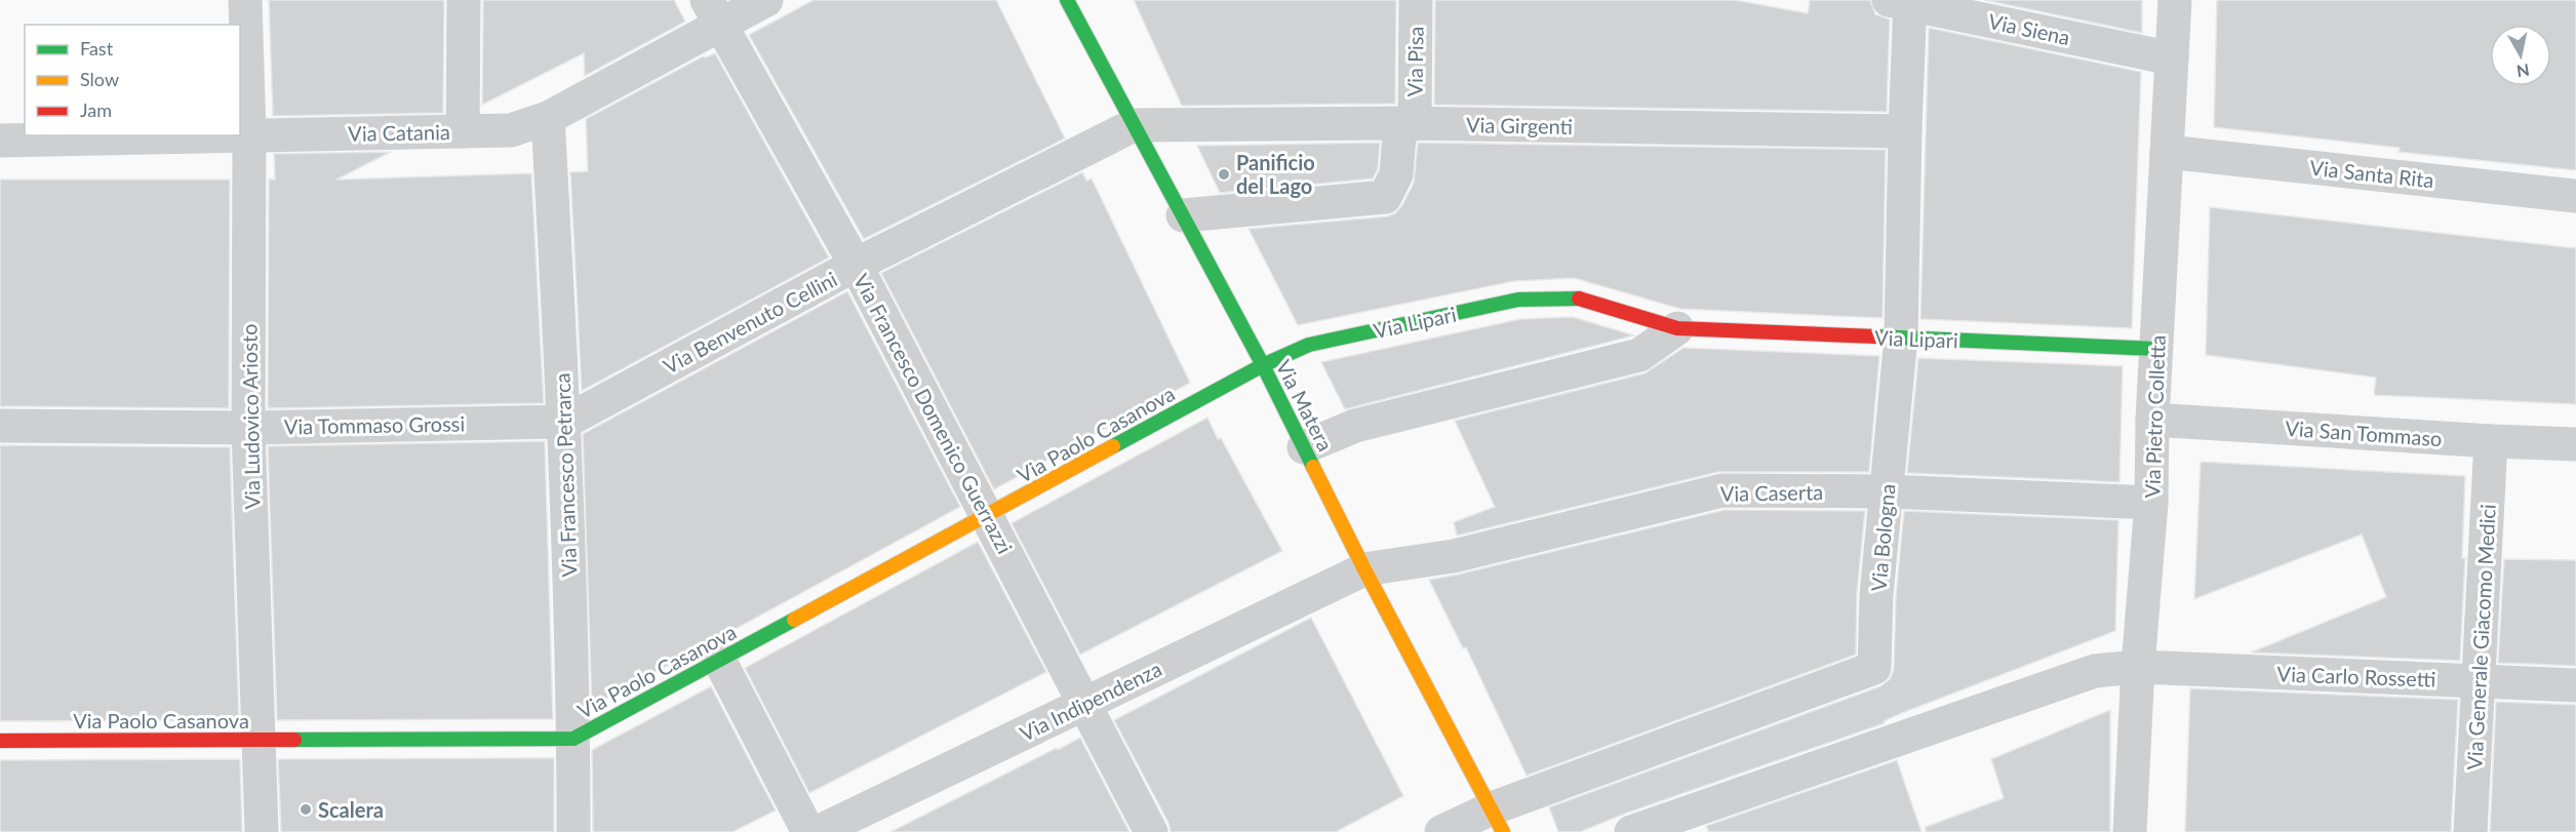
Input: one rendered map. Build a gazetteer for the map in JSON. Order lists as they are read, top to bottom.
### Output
{
  "streets": {
    "street": [
      "Via Siena",
      "Via Pisa",
      "Via Girgenti",
      "Via Catania",
      "Via Santa Rita",
      "Via Benvenuto Cellini",
      "Via Lipari",
      "Via Matera",
      "Via Francesco Domenico Guerrazzi",
      "Via Ludovico Ariosto",
      "Via Pietro Colletta",
      "Via Tommaso Grossi",
      "Via San Tommaso",
      "Via Paolo Casanova",
      "Via Francesco Petrarca",
      "Via Caserta",
      "Via Bologna",
      "Via Generale Giacomo Medici",
      "Via Carlo Rossetti",
      "Via Indipendenza"
    ]
  },
  "crossings": [
    ["Via Siena", "Via Pietro Colletta"],
    ["Via Siena", "Via Bologna"],
    ["Via Pisa", "Via Girgenti"],
    ["Via Pisa", "Via Matera"],
    ["Via Girgenti", "Via Benvenuto Cellini"],
    ["Via Girgenti", "Via Matera"],
    ["Via Girgenti", "Via Bologna"],
    ["Via Catania", "Via Francesco Domenico Guerrazzi"],
    ["Via Catania", "Via Ludovico Ariosto"],
    ["Via Catania", "Via Francesco Petrarca"],
    ["Via Santa Rita", "Via Pietro Colletta"],
    ["Via Benvenuto Cellini", "Via Matera"],
    ["Via Benvenuto Cellini", "Via Francesco Domenico Guerrazzi"],
    ["Via Benvenuto Cellini", "Via Tommaso Grossi"],
    ["Via Benvenuto Cellini", "Via Francesco Petrarca"],
    ["Via Lipari", "Via Matera"],
    ["Via Lipari", "Via Pietro Colletta"],
    ["Via Lipari", "Via Paolo Casanova"],
    ["Via Lipari", "Via Bologna"],
    ["Via Matera", "Via Paolo Casanova"],
    ["Via Matera", "Via Caserta"],
    ["Via Matera", "Via Bologna"],
    ["Via Matera", "Via Indipendenza"],
    ["Via Francesco Domenico Guerrazzi", "Via Paolo Casanova"],
    ["Via Francesco Domenico Guerrazzi", "Via Indipendenza"],
    ["Via Ludovico Ariosto", "Via Tommaso Grossi"],
    ["Via Ludovico Ariosto", "Via Paolo Casanova"],
    ["Via Pietro Colletta", "Via San Tommaso"],
    ["Via Pietro Colletta", "Via Caserta"],
    ["Via Pietro Colletta", "Via Carlo Rossetti"],
    ["Via Tommaso Grossi", "Via Francesco Petrarca"],
    ["Via San Tommaso", "Via Generale Giacomo Medici"],
    ["Via Paolo Casanova", "Via Francesco Petrarca"],
    ["Via Caserta", "Via Bologna"],
    ["Via Caserta", "Via Indipendenza"],
    ["Via Generale Giacomo Medici", "Via Carlo Rossetti"]
  ],
  "places": ["Panificio del Lago", "Scalera"],
  "legend": ["Fast", "Slow", "Jam"],
  "north": "bottom"
}
